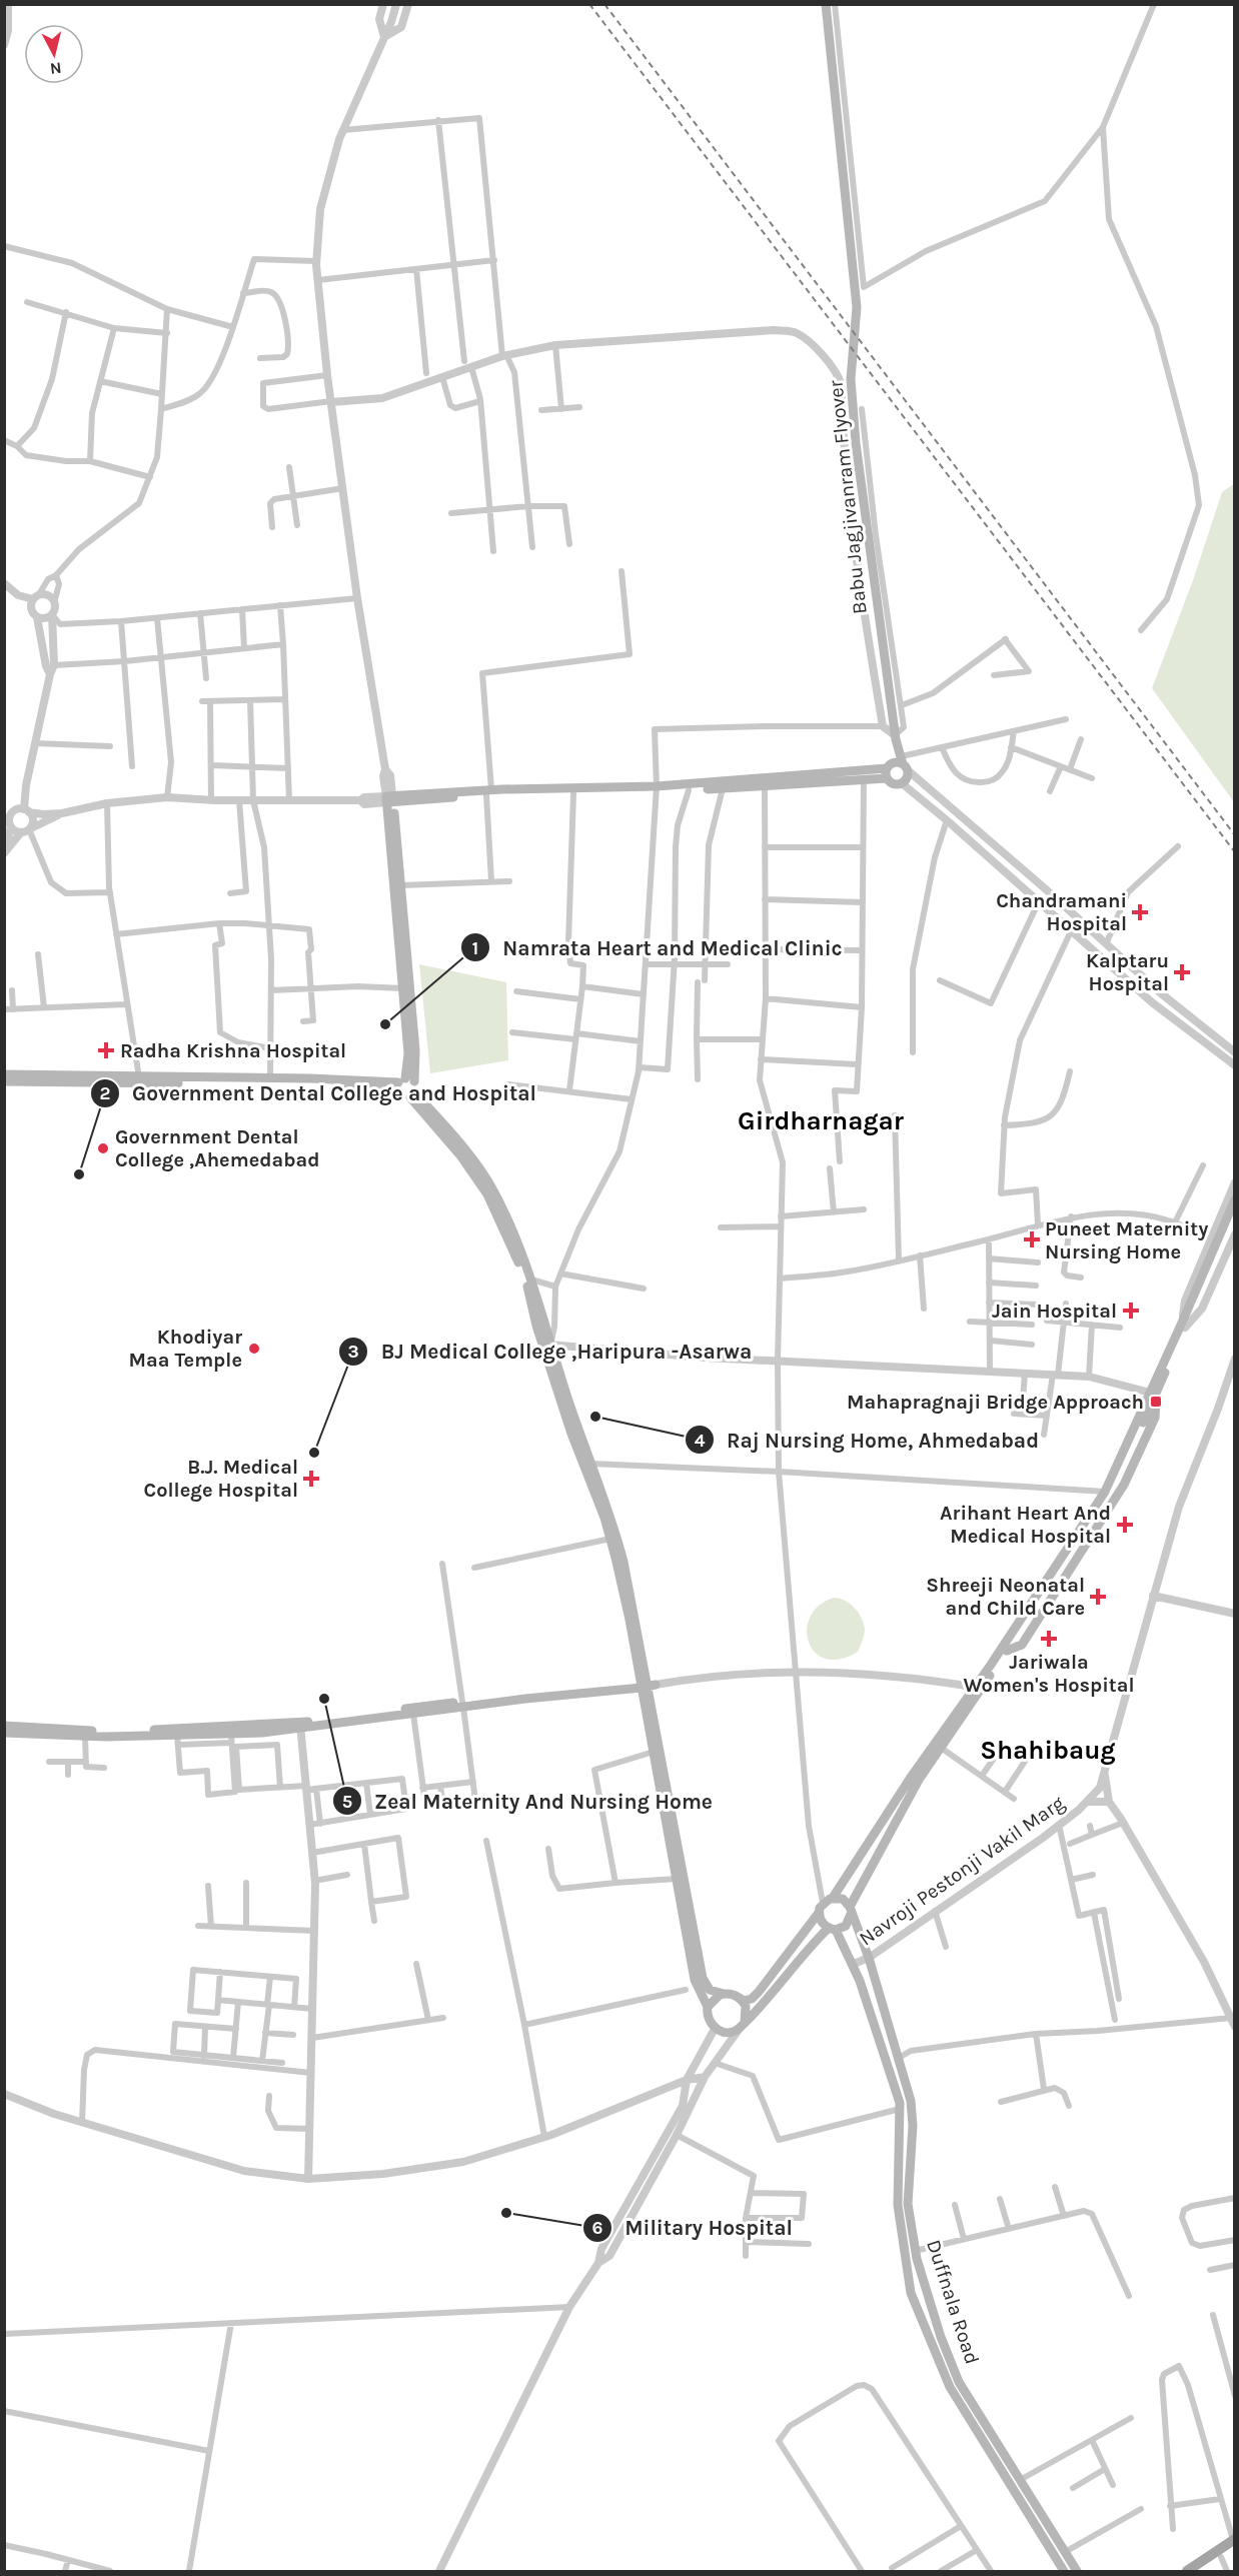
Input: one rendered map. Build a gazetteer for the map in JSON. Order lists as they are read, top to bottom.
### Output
{
  "streets": {
    "main road": ["Babu Jagjivanram Flyover", "Duffnala Road"],
    "street": ["Navroji Pestonji Vakil Marg"]
  },
  "crossings": [
    ["Navroji Pestonji Vakil Marg", "Duffnala Road"]
  ],
  "districts": ["Girdharnagar", "Shahibaug"],
  "places": {
    "health": [
      "Chandramani Hospital",
      "Kalptaru Hospital",
      "Radha Krishna Hospital",
      "Puneet Maternity Nursing Home",
      "Jain Hospital",
      "B.J. Medical College Hospital",
      "Arihant Heart And Medical Hospital",
      "Shreeji Neonatal and Child Care",
      "Jariwala Women's Hospital"
    ],
    "other": [
      "Namrata Heart and Medical Clinic",
      "Government Dental College ,Ahemedabad",
      "Government Dental College and Hospital",
      "Khodiyar Maa Temple",
      "Raj Nursing Home, Ahmedabad",
      "BJ Medical College ,Haripura -Asarwa",
      "Zeal Maternity And Nursing Home",
      "Military Hospital"
    ],
    "transit": ["Mahapragnaji Bridge Approach"]
  },
  "north": "bottom"
}
